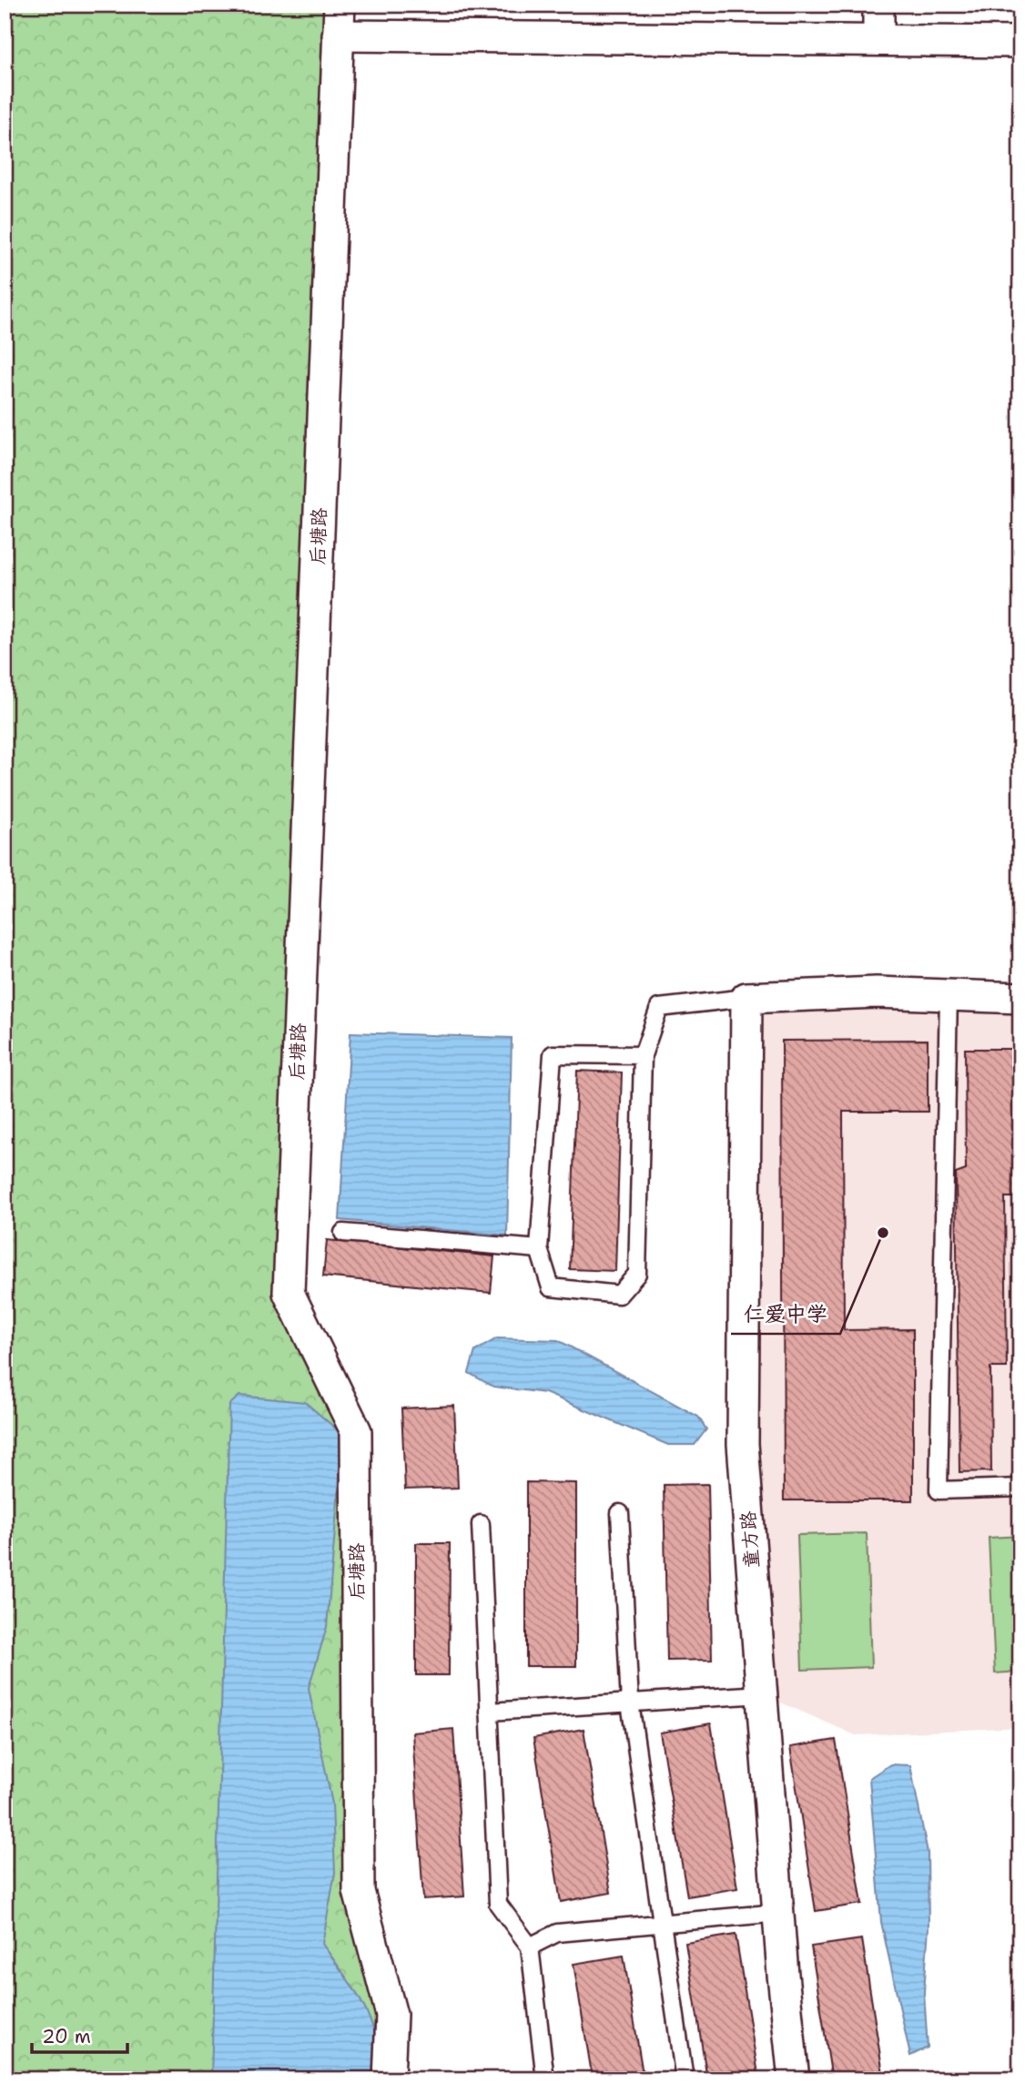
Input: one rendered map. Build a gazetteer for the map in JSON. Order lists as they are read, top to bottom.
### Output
{
  "streets": {
    "street": ["后塘路", "童方路"]
  },
  "places": ["仁爱中学"],
  "scale_bar": "20 m"
}
